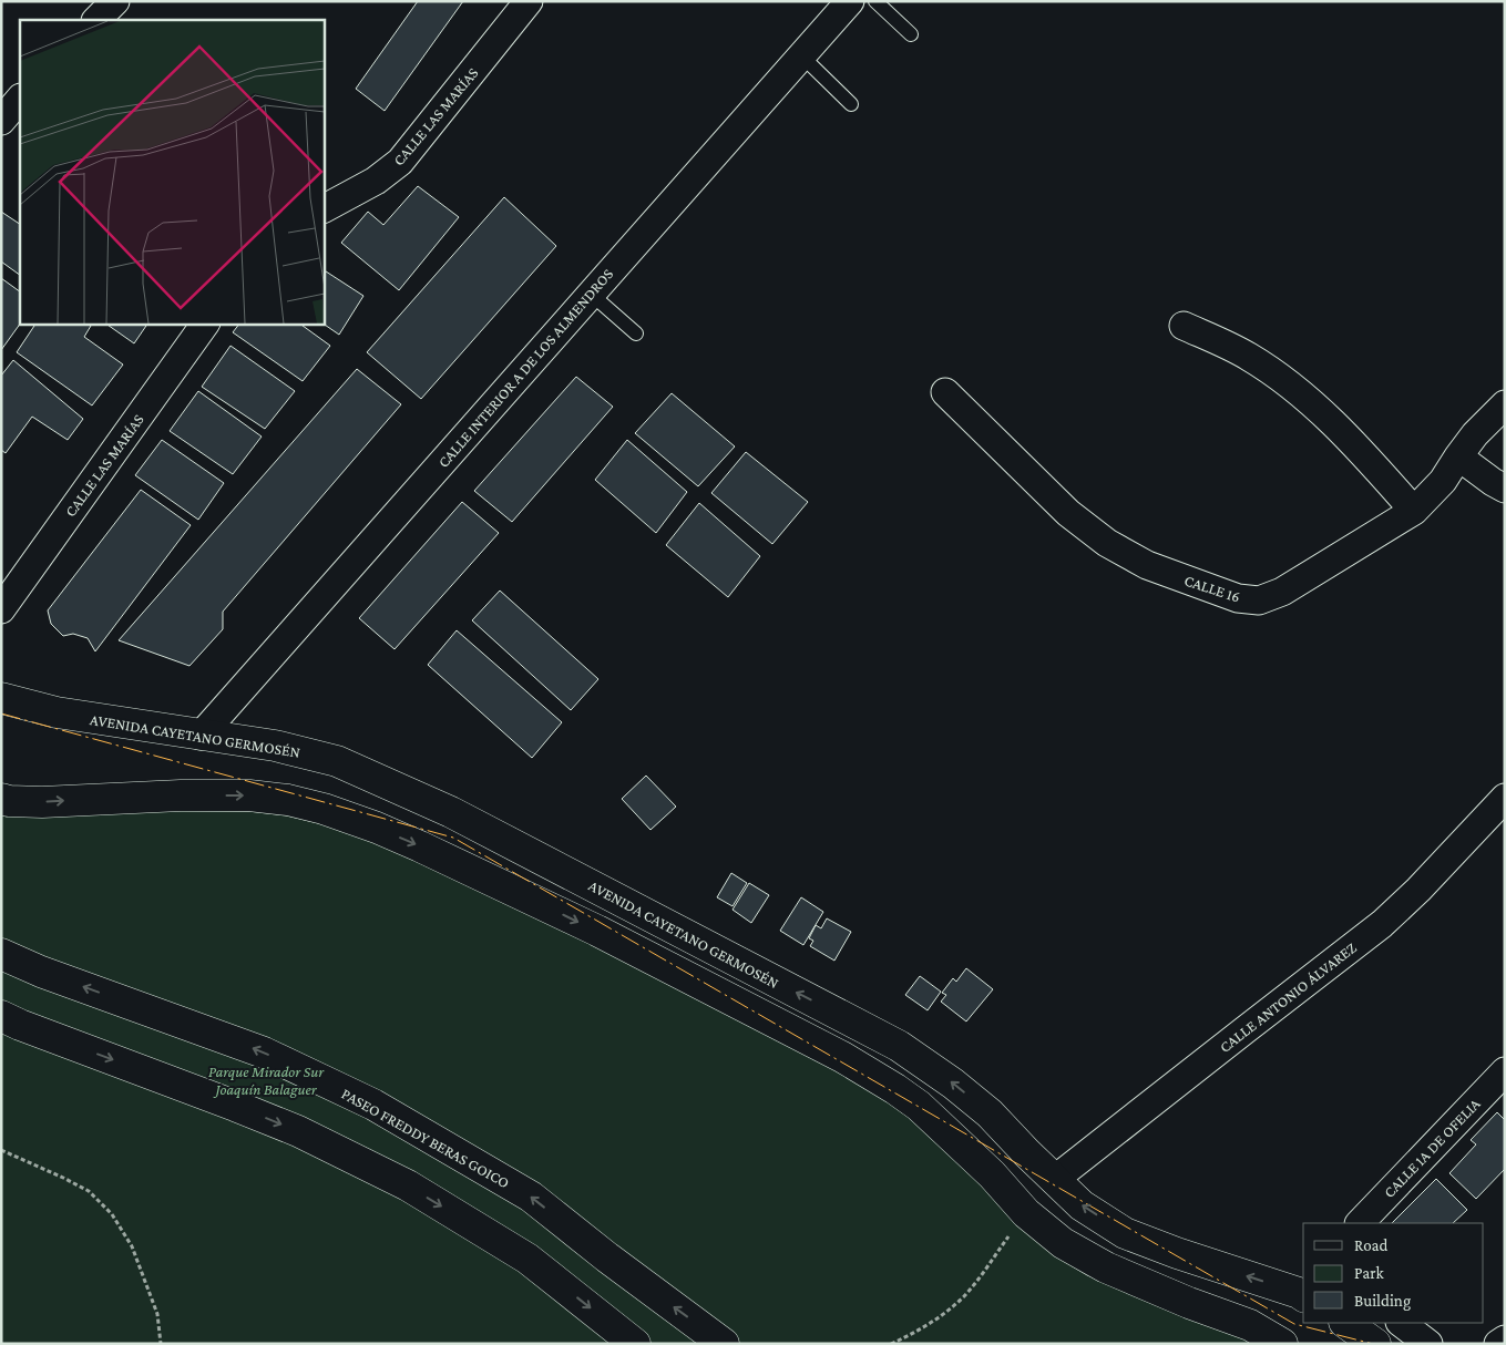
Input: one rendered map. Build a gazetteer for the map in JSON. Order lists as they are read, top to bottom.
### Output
{
  "streets": {
    "street": [
      "CALLE LAS MARÍAS",
      "CALLE INTERIOR A DE LOS ALMENDROS",
      "CALLE 16",
      "AVENIDA CAYETANO GERMOSÉN",
      "CALLE ANTONIO ÁLVAREZ",
      "PASEO FREDDY BERAS GOICO",
      "CALLE 1A DE OFELIA"
    ]
  },
  "crossings": [
    ["CALLE INTERIOR A DE LOS ALMENDROS", "AVENIDA CAYETANO GERMOSÉN"],
    ["AVENIDA CAYETANO GERMOSÉN", "CALLE ANTONIO ÁLVAREZ"]
  ],
  "parks": ["Parque Mirador Sur Joaquín Balaguer"],
  "legend": ["Road", "Park", "Building"]
}
